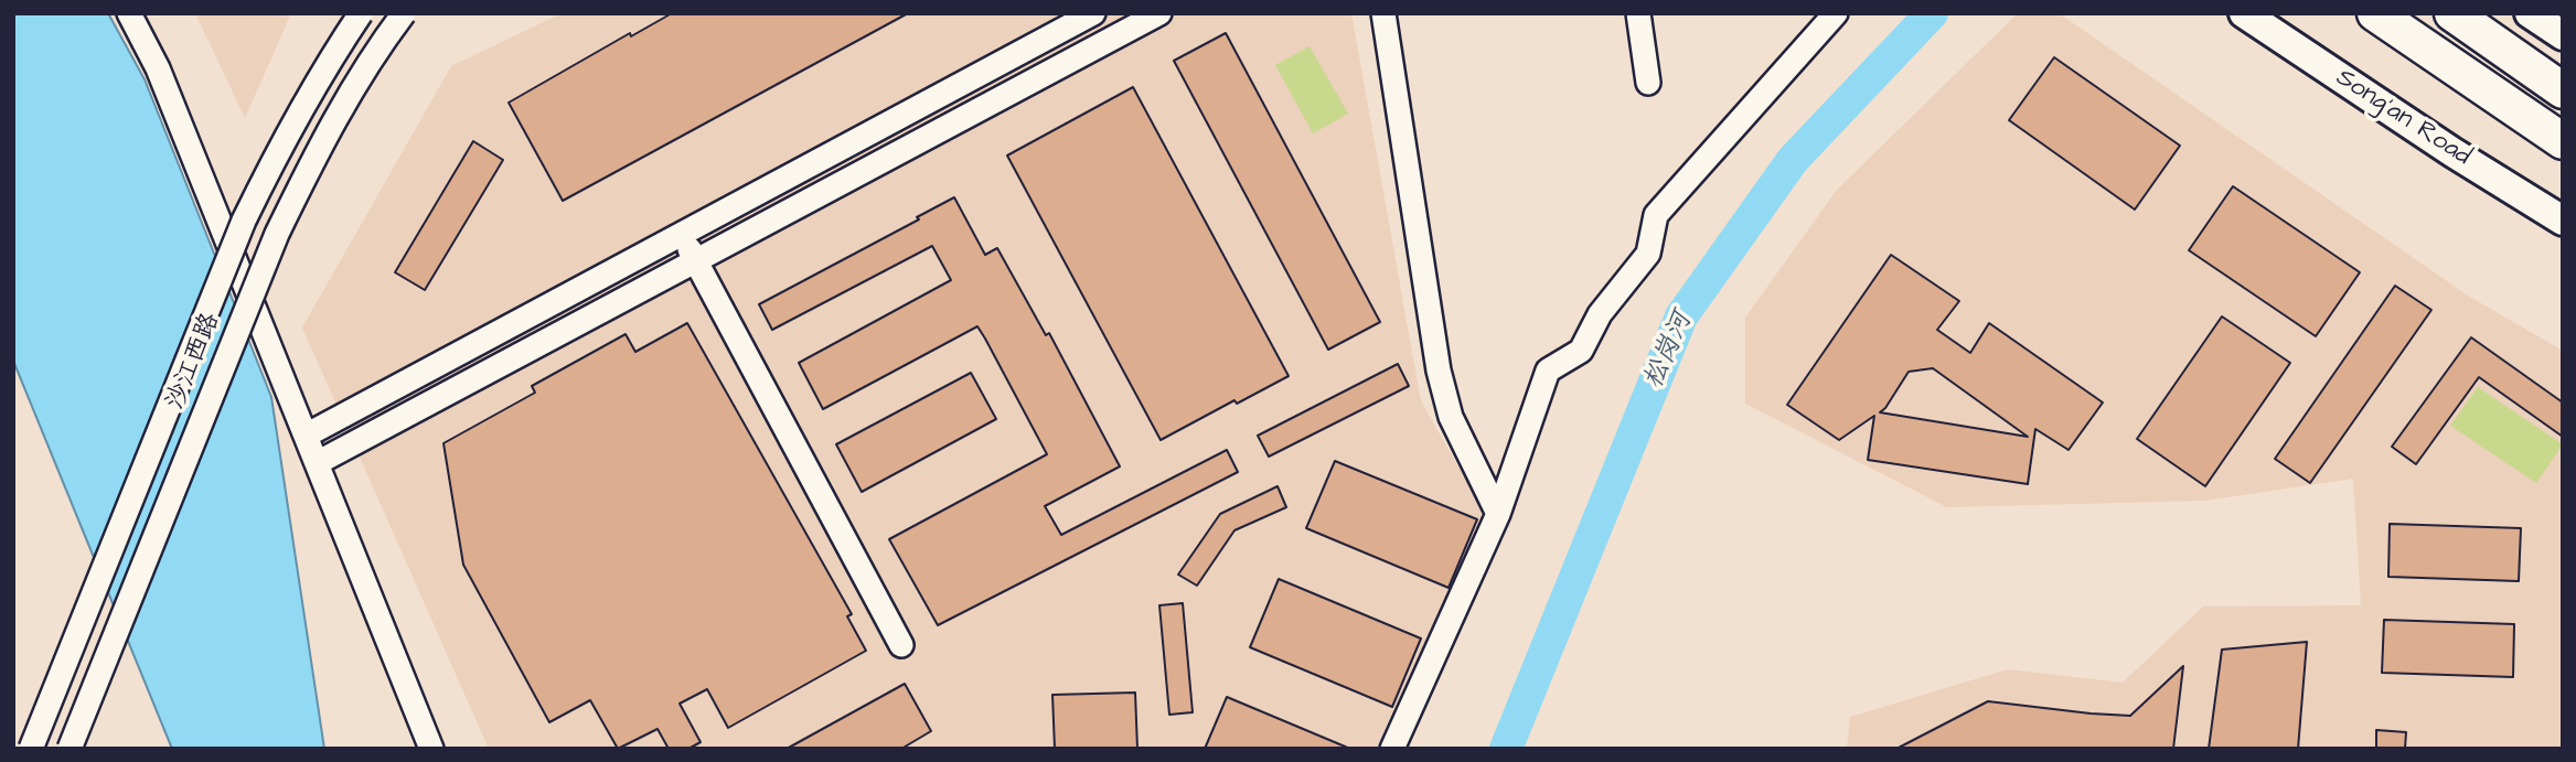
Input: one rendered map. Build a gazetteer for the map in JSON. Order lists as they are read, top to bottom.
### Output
{
  "streets": {
    "main road": ["Song'an Road"],
    "street": ["沙江西路"]
  },
  "water": ["松岗河"]
}
